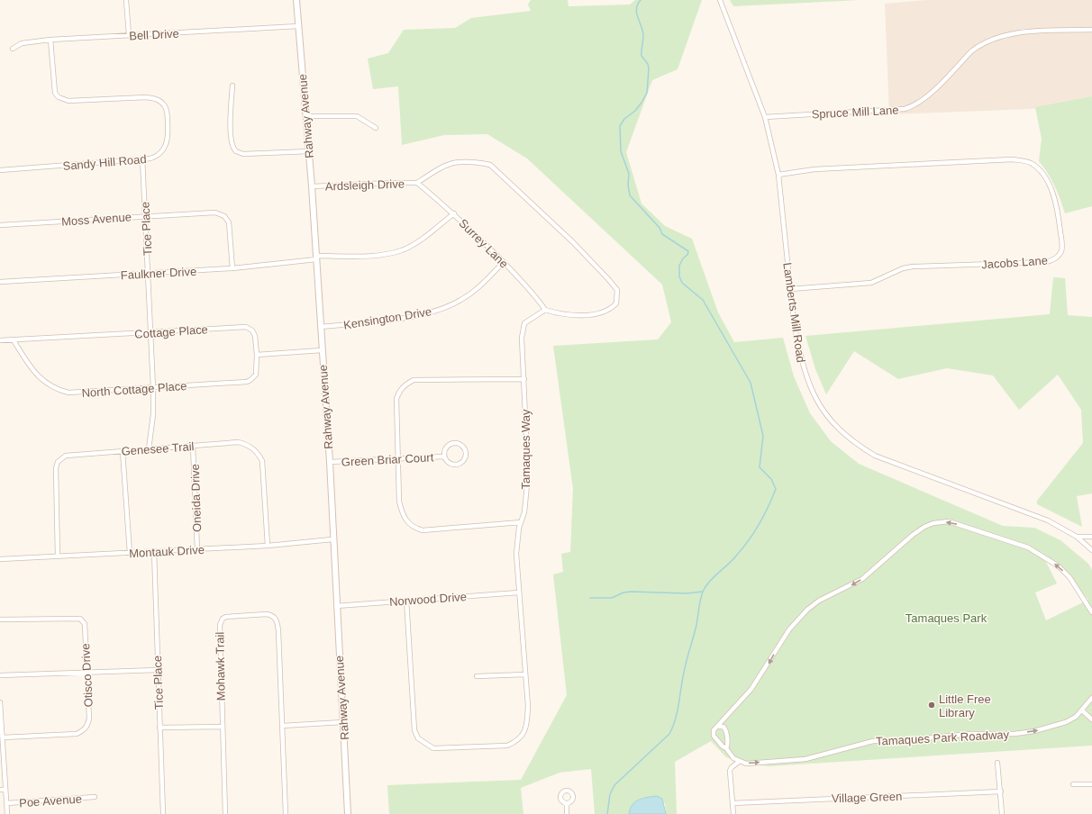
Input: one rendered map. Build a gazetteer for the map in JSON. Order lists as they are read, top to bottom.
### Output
{
  "streets": {
    "street": [
      "Bell Drive",
      "Spruce Mill Lane",
      "Rahway Avenue",
      "Sandy Hill Road",
      "Ardsleigh Drive",
      "Moss Avenue",
      "Tice Place",
      "Surrey Lane",
      "Jacobs Lane",
      "Faulkner Drive",
      "Lamberts Mill Road",
      "Kensington Drive",
      "Cottage Place",
      "North Cottage Place",
      "Genesee Trail",
      "Tamaques Way",
      "Green Briar Court",
      "Oneida Drive",
      "Montauk Drive",
      "Norwood Drive",
      "Mohawk Trail",
      "Otisco Drive",
      "Tamaques Park Roadway",
      "Village Green",
      "Poe Avenue"
    ]
  },
  "crossings": [
    ["Bell Drive", "Rahway Avenue"],
    ["Bell Drive", "Sandy Hill Road"],
    ["Spruce Mill Lane", "Lamberts Mill Road"],
    ["Rahway Avenue", "Ardsleigh Drive"],
    ["Rahway Avenue", "Faulkner Drive"],
    ["Rahway Avenue", "Kensington Drive"],
    ["Rahway Avenue", "Green Briar Court"],
    ["Rahway Avenue", "Montauk Drive"],
    ["Rahway Avenue", "Norwood Drive"],
    ["Sandy Hill Road", "Tice Place"],
    ["Ardsleigh Drive", "Surrey Lane"],
    ["Moss Avenue", "Tice Place"],
    ["Moss Avenue", "Faulkner Drive"],
    ["Tice Place", "Faulkner Drive"],
    ["Tice Place", "Cottage Place"],
    ["Tice Place", "North Cottage Place"],
    ["Tice Place", "Genesee Trail"],
    ["Tice Place", "Montauk Drive"],
    ["Surrey Lane", "Faulkner Drive"],
    ["Surrey Lane", "Kensington Drive"],
    ["Surrey Lane", "Tamaques Way"],
    ["Jacobs Lane", "Lamberts Mill Road"],
    ["Cottage Place", "North Cottage Place"],
    ["Genesee Trail", "Oneida Drive"],
    ["Genesee Trail", "Montauk Drive"],
    ["Tamaques Way", "Norwood Drive"],
    ["Oneida Drive", "Montauk Drive"]
  ],
  "one_way": ["Tamaques Park Roadway"],
  "parks": ["Tamaques Park"],
  "places": ["Little Free Library"]
}
